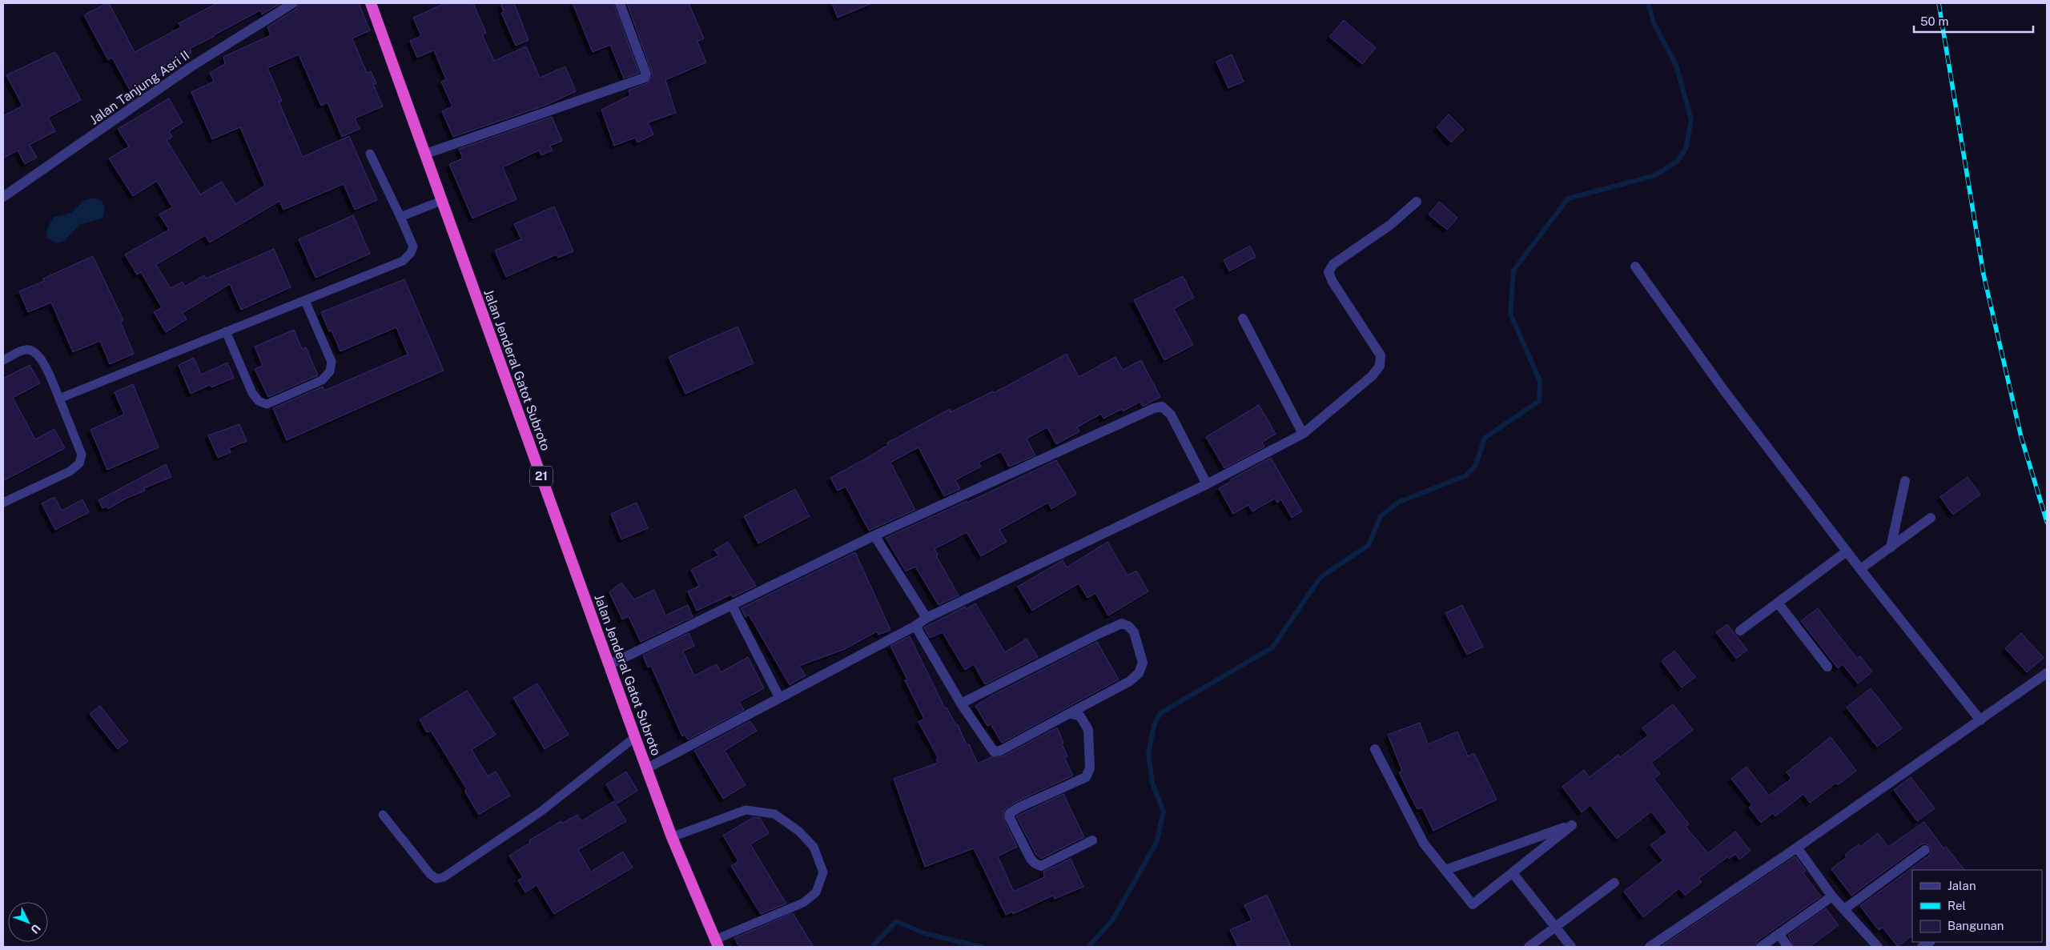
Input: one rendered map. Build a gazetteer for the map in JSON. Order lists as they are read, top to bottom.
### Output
{
  "streets": {
    "highway": ["Jalan Jenderal Gatot Subroto", "21"],
    "street": ["Jalan Tanjung Asri II"]
  },
  "legend": ["Jalan", "Rel", "Bangunan"],
  "scale_bar": "50 m",
  "north": "bottom right"
}
